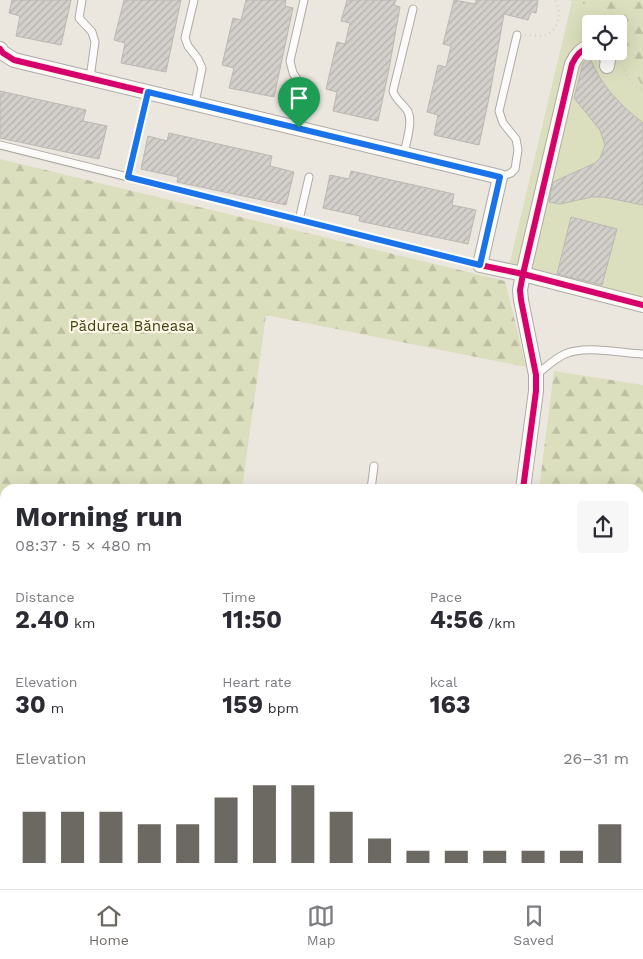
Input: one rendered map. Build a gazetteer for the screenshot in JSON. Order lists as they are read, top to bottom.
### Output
{
  "parks": ["Pădurea Băneasa"],
  "page": {
    "heading": ["Morning run", "08:37 · 5 × 480 m"],
    "stats": [
      ["Distance", "2.40 km"],
      ["Time", "11:50"],
      ["Pace", "4:56 /km"],
      ["Elevation", "30 m"],
      ["Heart rate", "159 bpm"],
      ["kcal", "163"]
    ],
    "chart": ["Elevation", "26–31 m"],
    "tabs": ["Home", "Map", "Saved"]
  }
}
